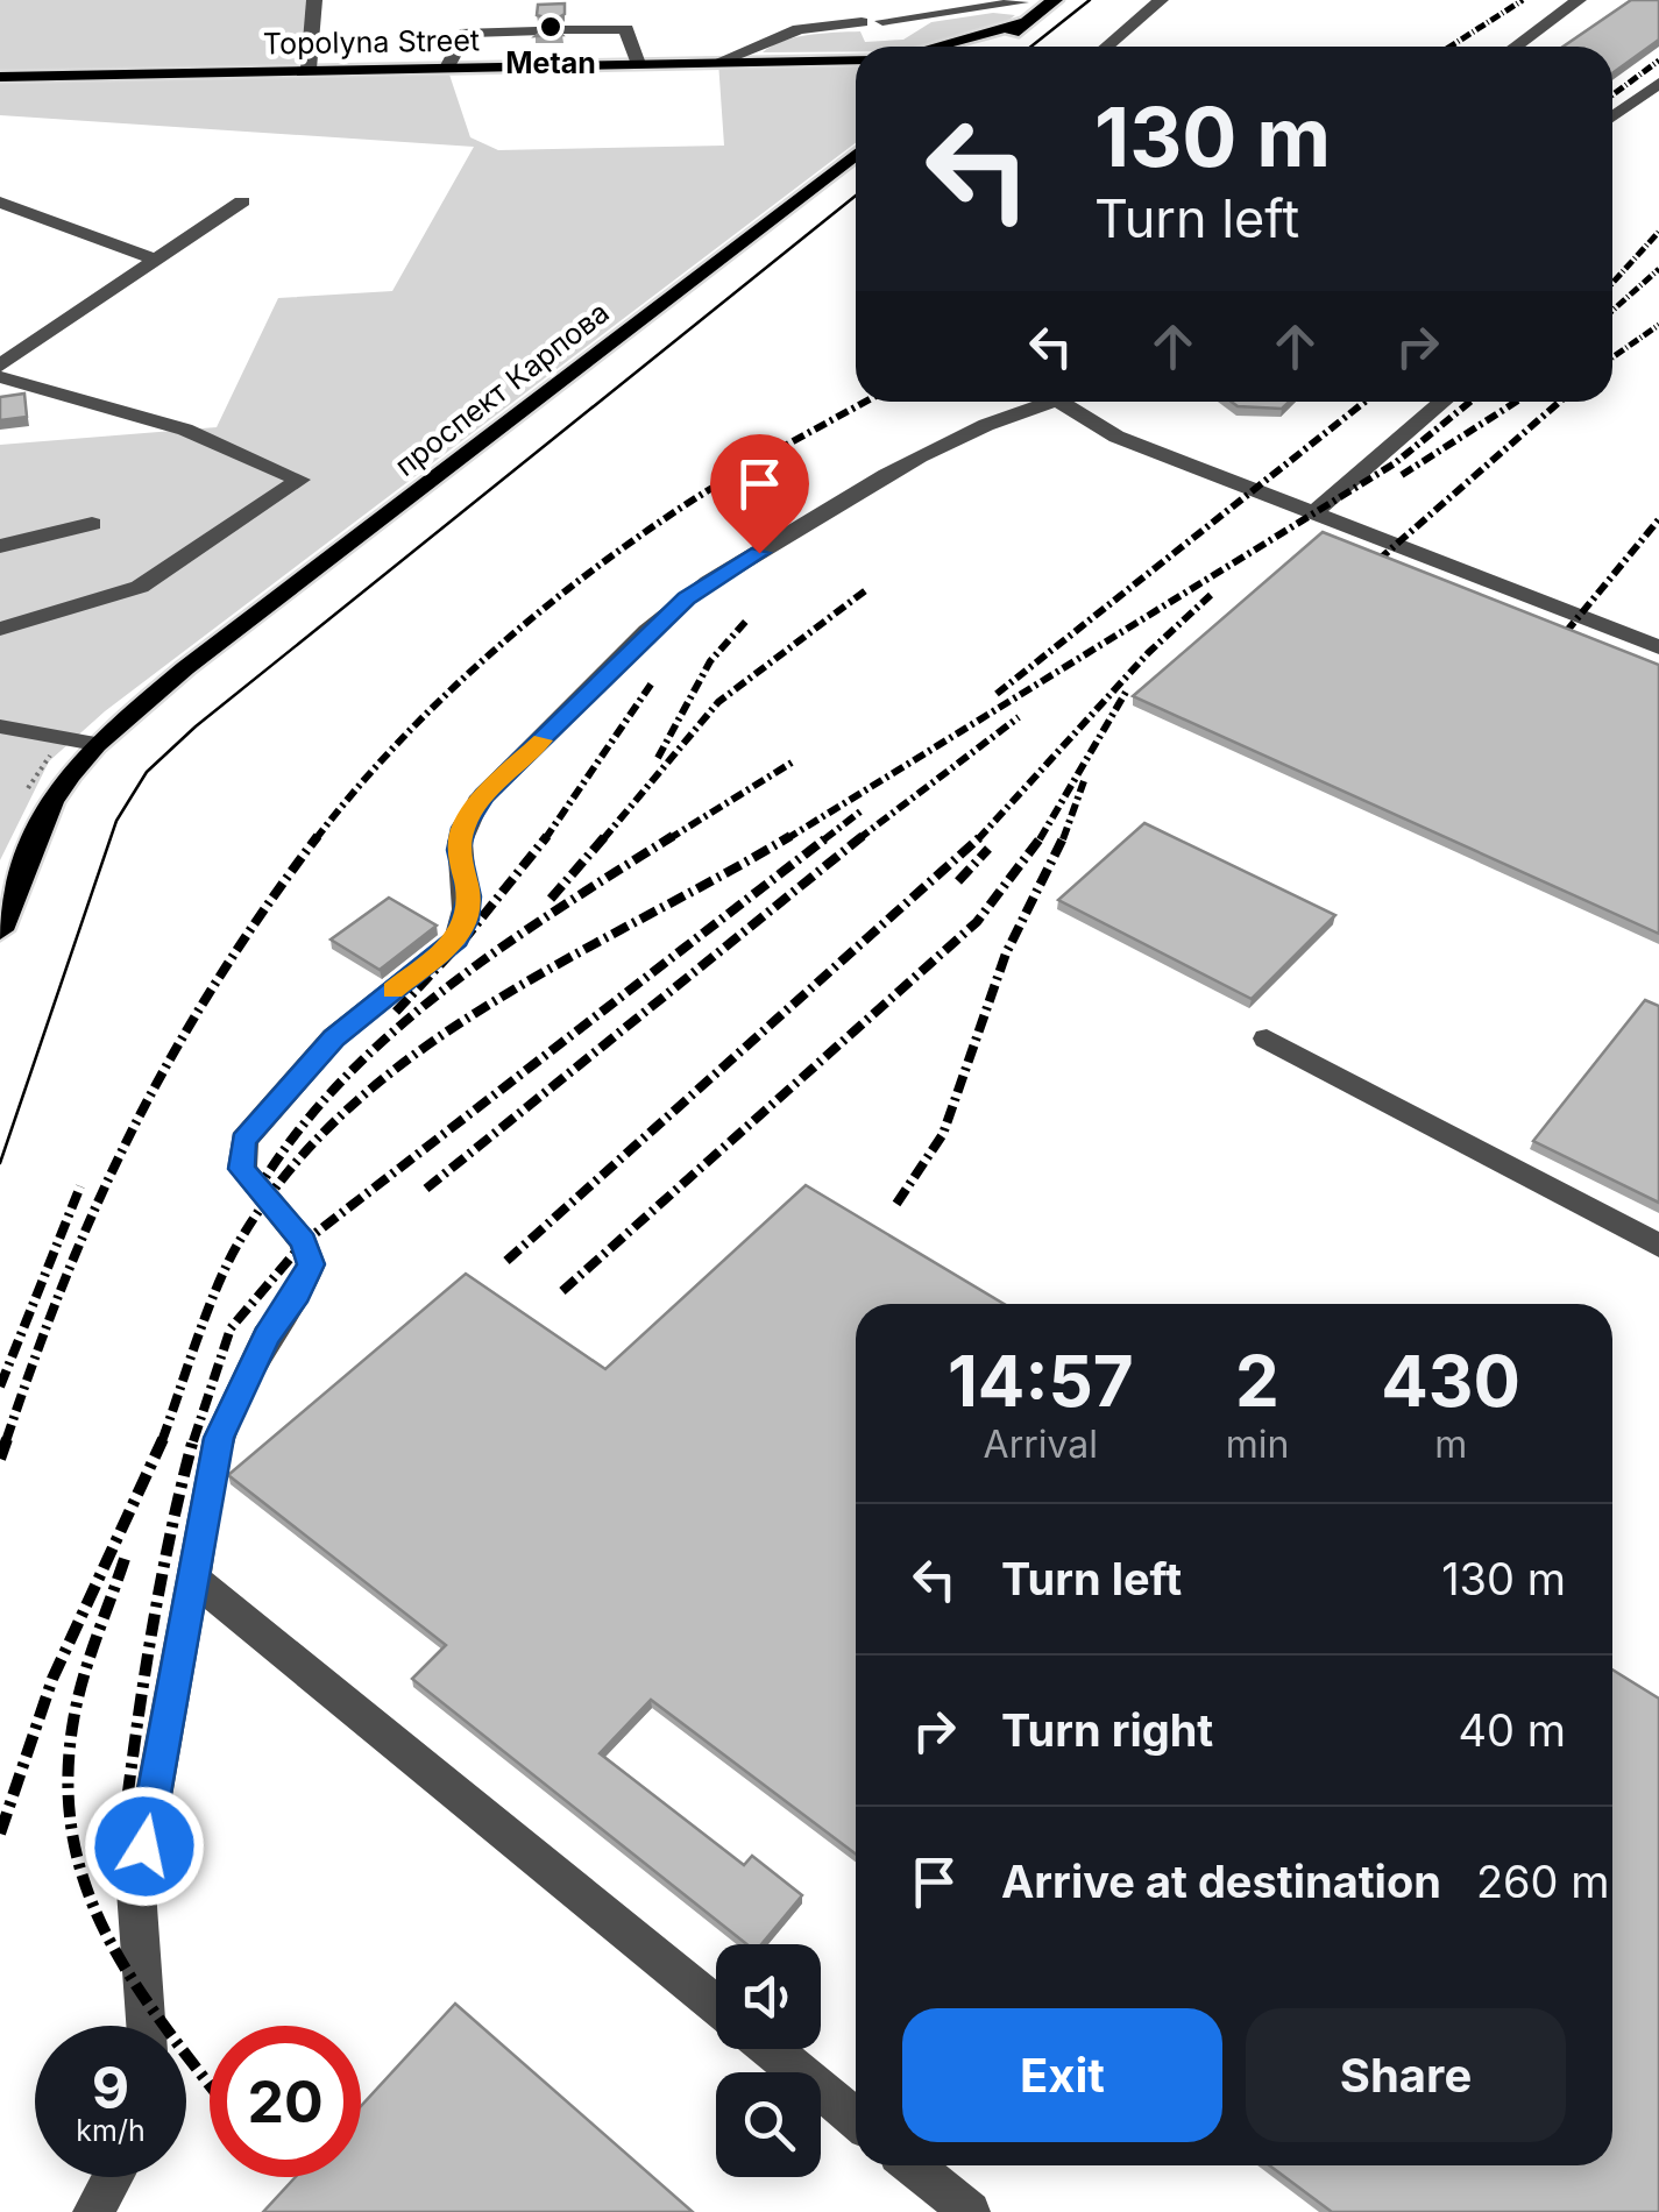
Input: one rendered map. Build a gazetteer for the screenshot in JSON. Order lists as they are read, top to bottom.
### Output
{
  "streets": {
    "main road": ["Topolyna Street", "проспект Карпова"]
  },
  "places": ["Metan"],
  "page": {
    "turn": ["130 m", "Turn left"],
    "eta": [
      "14:57",
      "Arrival",
      "2",
      "min",
      "430",
      "m"
    ],
    "list": [
      {
        "name": "Turn left",
        "value": "130 m"
      },
      {
        "name": "Turn right",
        "value": "40 m"
      },
      {
        "name": "Arrive at destination",
        "value": "260 m"
      }
    ],
    "buttons": ["Exit", "Share"],
    "speed": "9 km/h",
    "limit": "20"
  }
}
